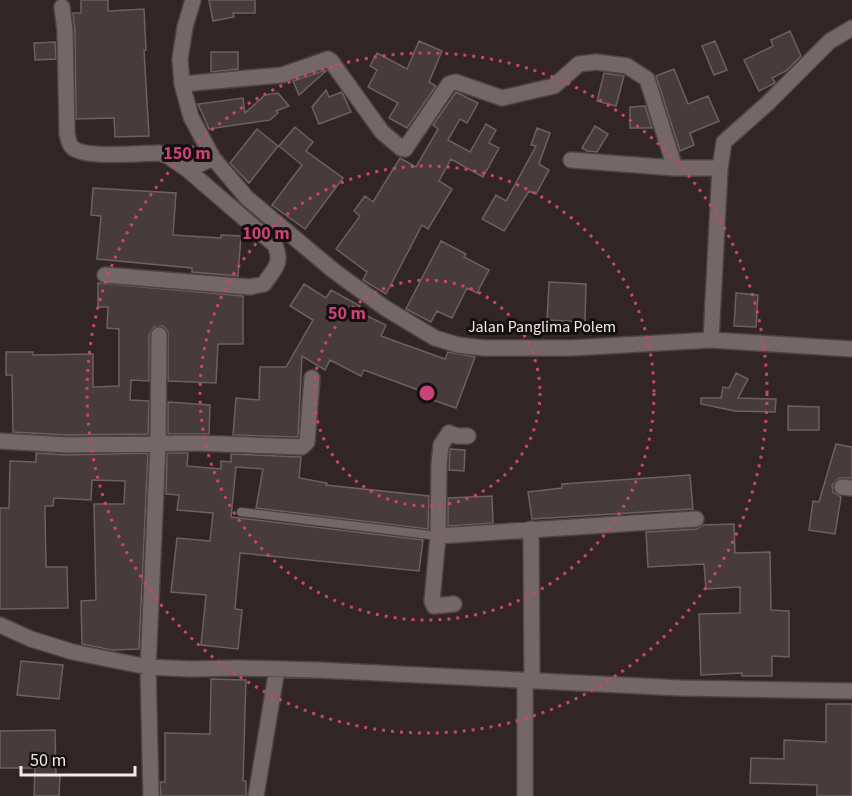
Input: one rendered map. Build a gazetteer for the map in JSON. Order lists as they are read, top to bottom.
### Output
{
  "streets": {
    "street": ["Jalan Panglima Polem"]
  },
  "scale_bar": "50 m",
  "rings": ["150 m", "100 m", "50 m"]
}
